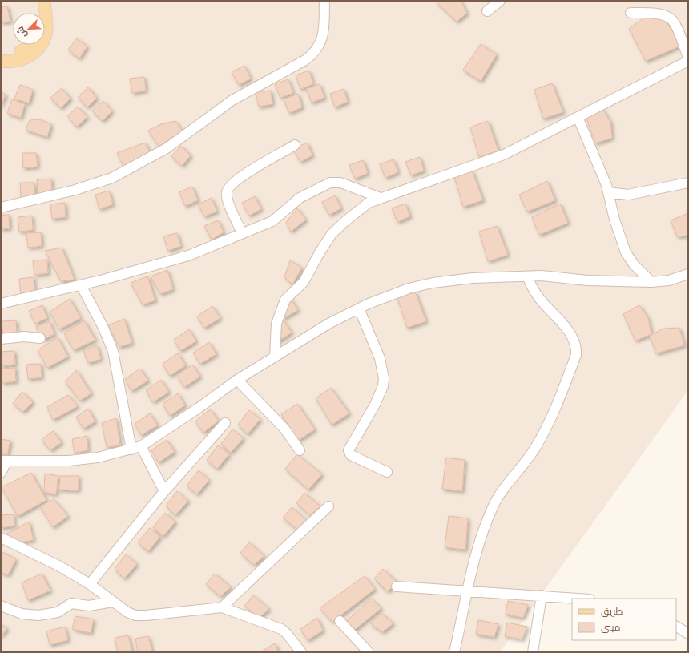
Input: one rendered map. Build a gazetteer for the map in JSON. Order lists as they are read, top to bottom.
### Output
{
  "legend": ["طريق", "مبنى"],
  "north": "bottom left"
}
